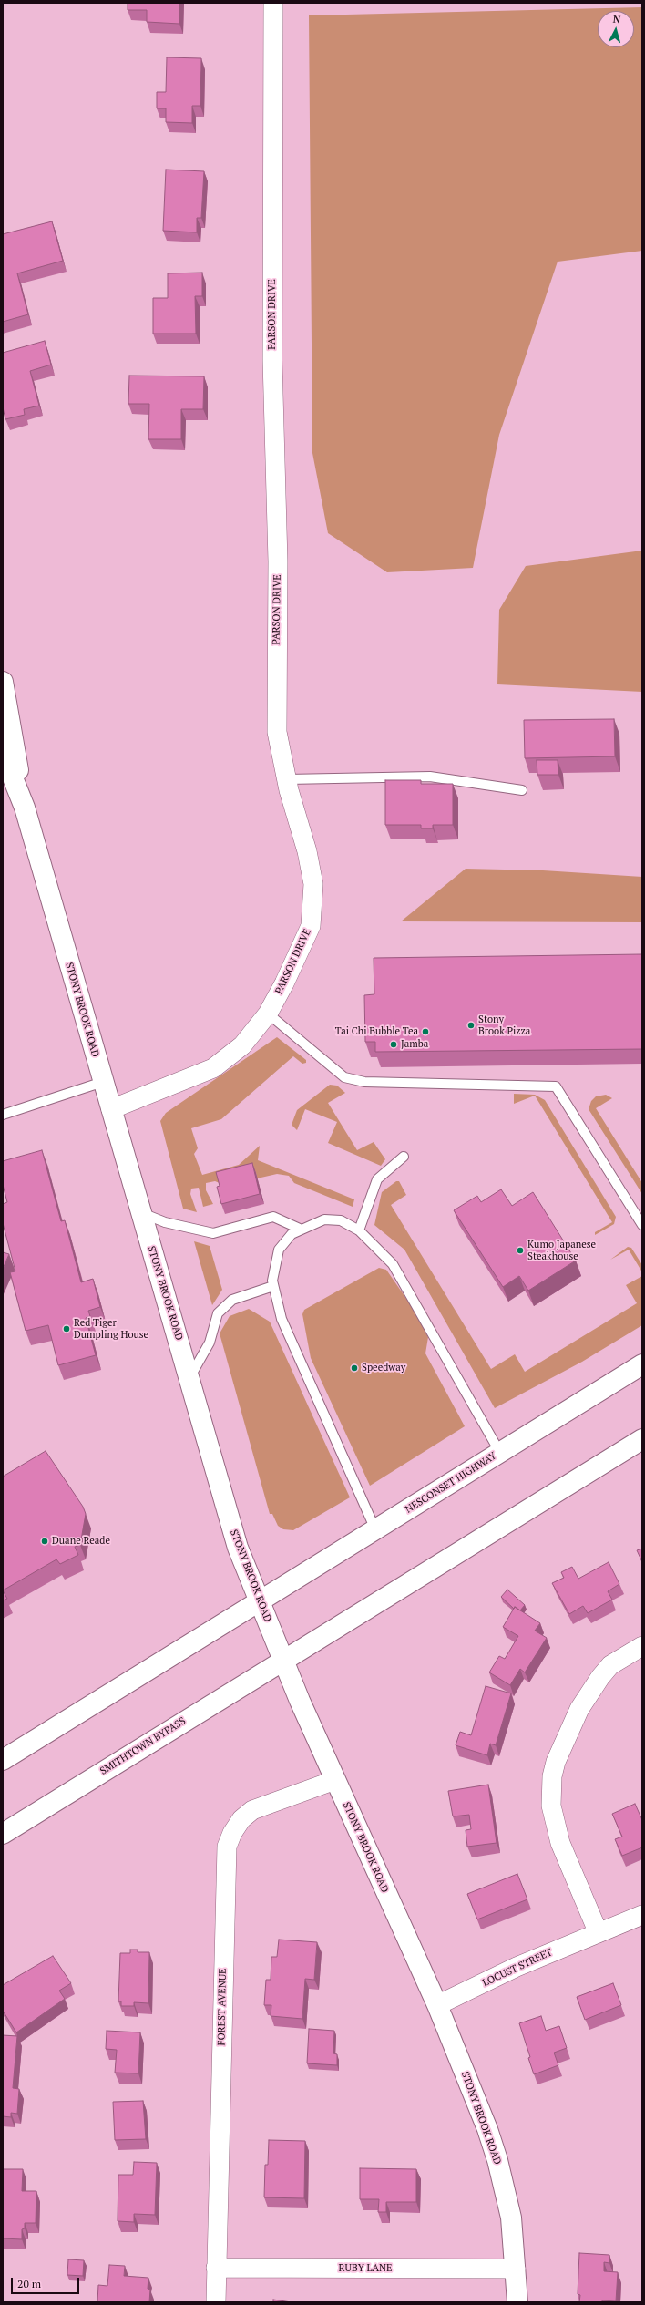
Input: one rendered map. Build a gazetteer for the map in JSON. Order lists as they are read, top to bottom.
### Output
{
  "streets": {
    "main road": ["STONY BROOK ROAD", "NESCONSET HIGHWAY", "SMITHTOWN BYPASS"],
    "street": [
      "PARSON DRIVE",
      "LOCUST STREET",
      "FOREST AVENUE",
      "RUBY LANE"
    ]
  },
  "crossings": [
    ["PARSON DRIVE", "STONY BROOK ROAD"],
    ["STONY BROOK ROAD", "NESCONSET HIGHWAY"],
    ["STONY BROOK ROAD", "SMITHTOWN BYPASS"],
    ["STONY BROOK ROAD", "LOCUST STREET"],
    ["STONY BROOK ROAD", "FOREST AVENUE"],
    ["STONY BROOK ROAD", "RUBY LANE"],
    ["FOREST AVENUE", "RUBY LANE"]
  ],
  "places": [
    "Stony Brook Pizza",
    "Tai Chi Bubble Tea",
    "Jamba",
    "Kumo Japanese Steakhouse",
    "Red Tiger Dumpling House",
    "Speedway",
    "Duane Reade"
  ],
  "scale_bar": "20 m",
  "north": "top"
}
